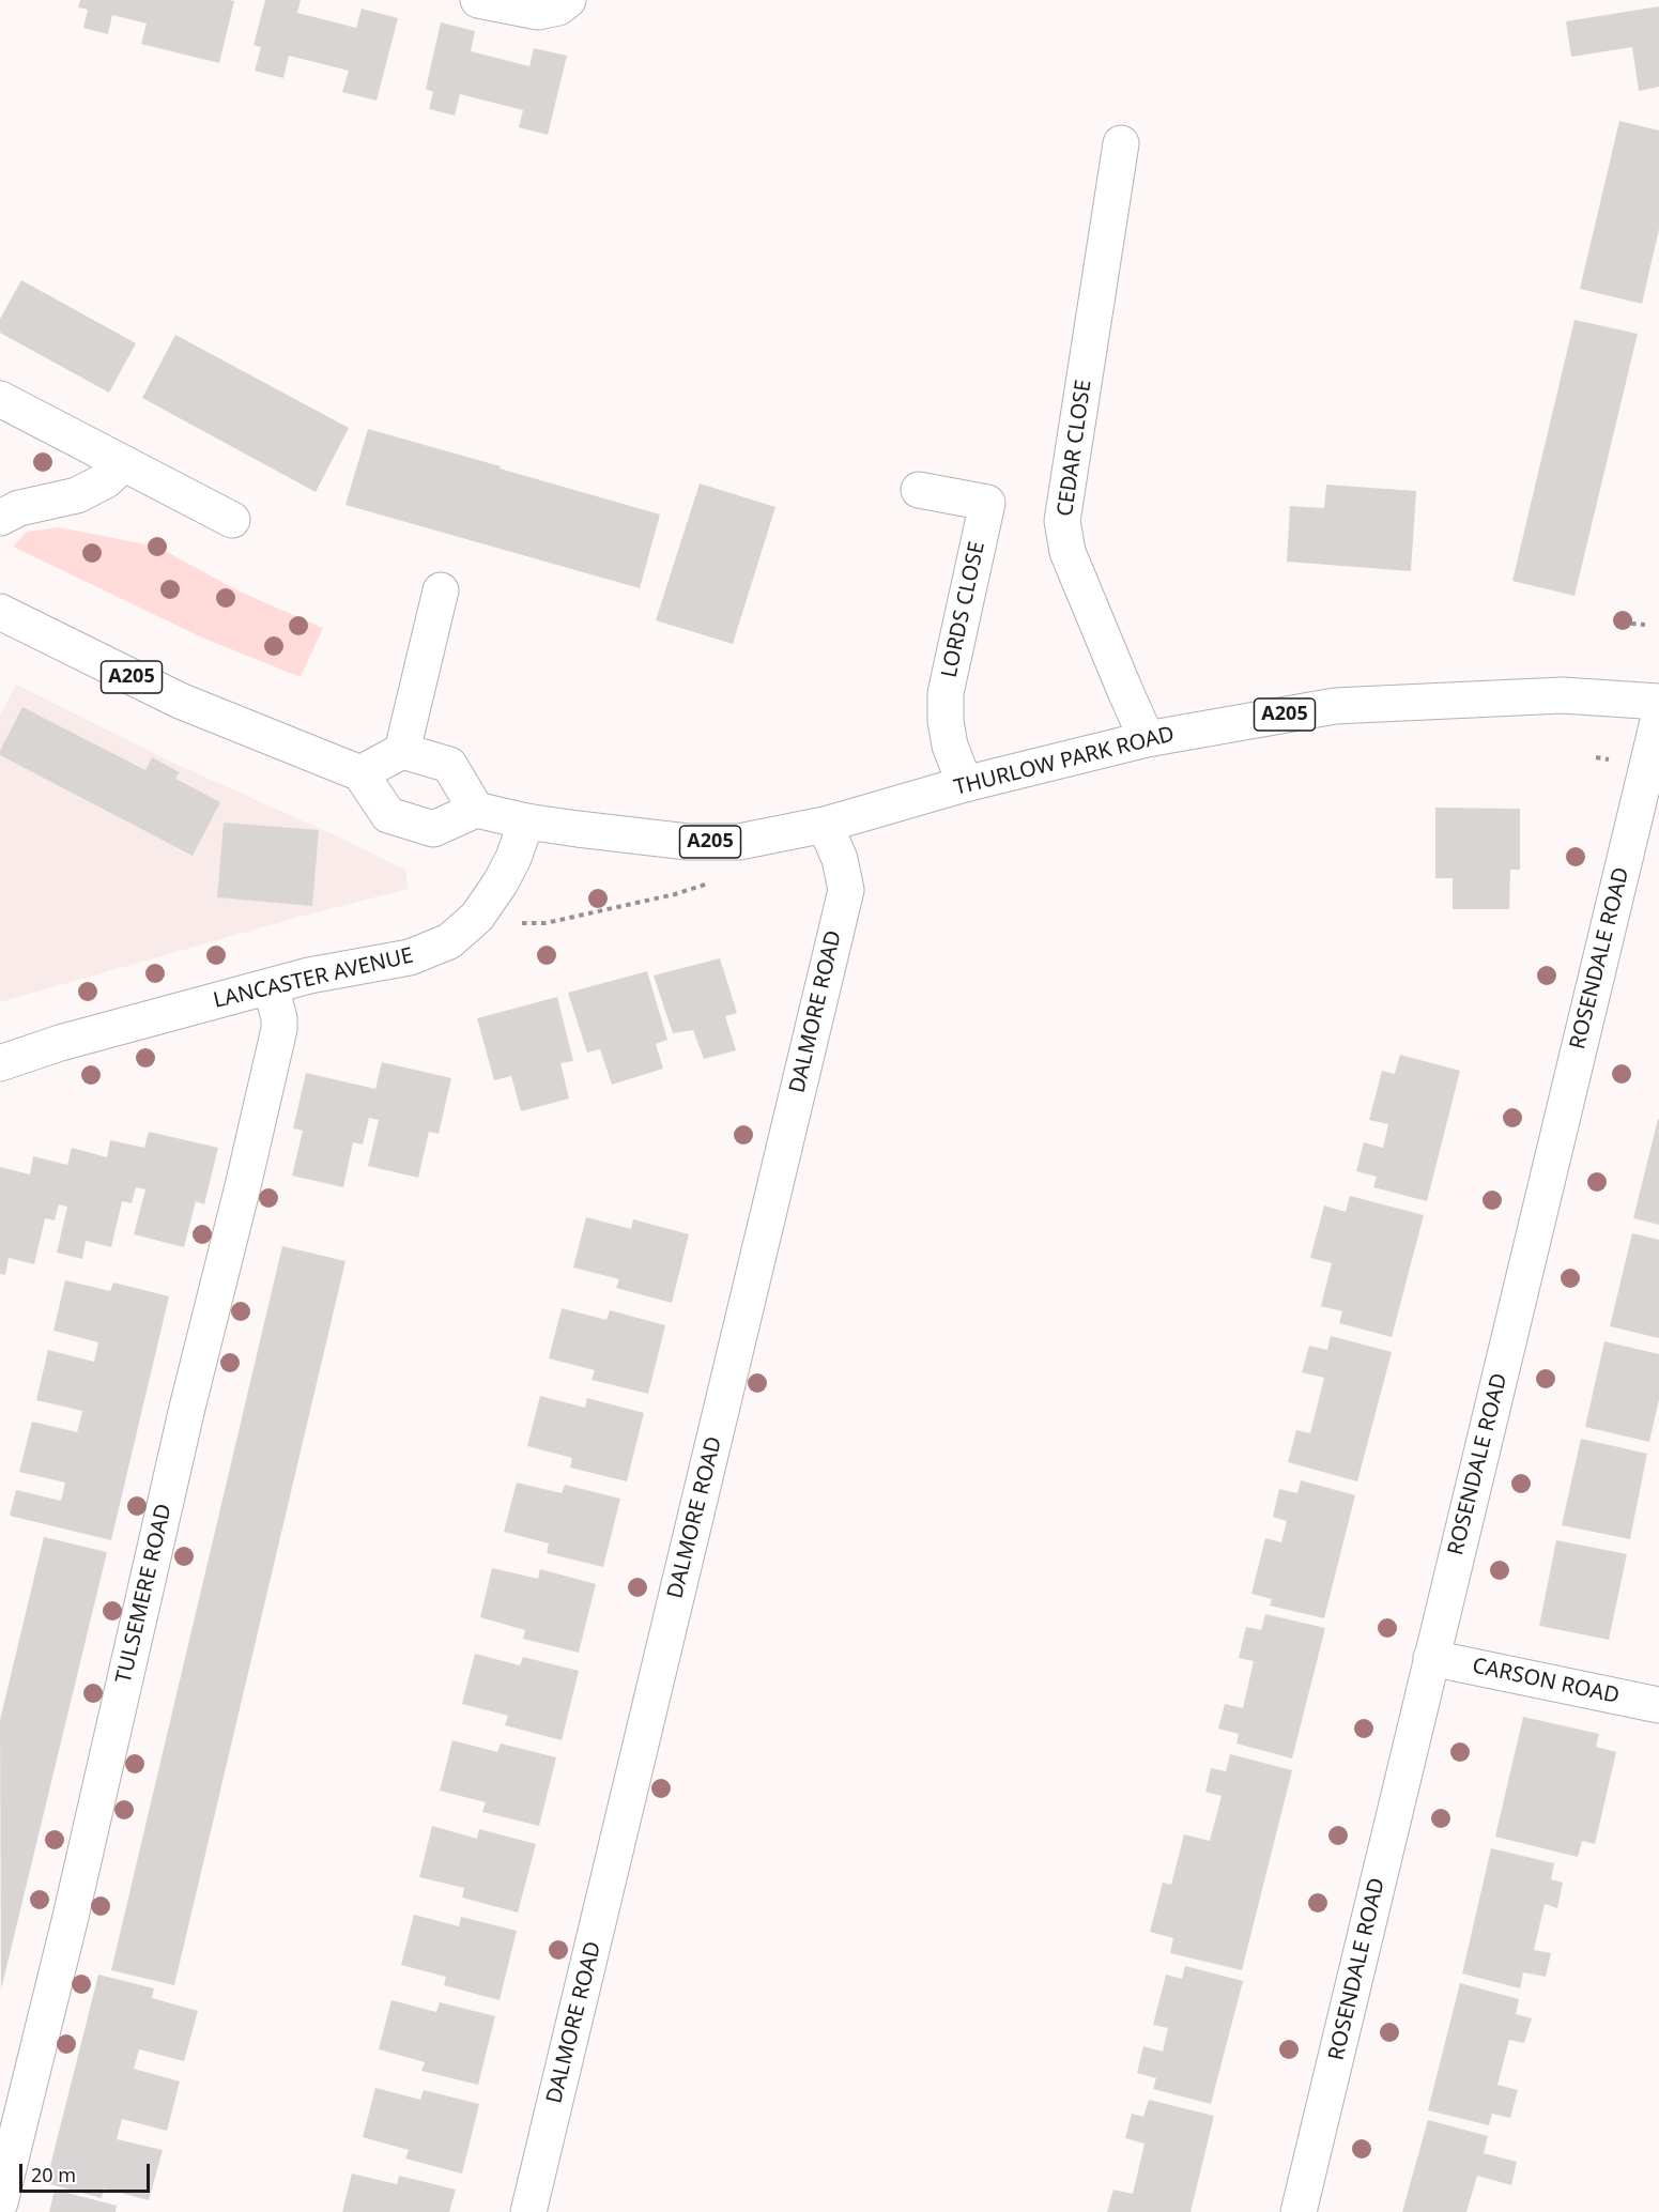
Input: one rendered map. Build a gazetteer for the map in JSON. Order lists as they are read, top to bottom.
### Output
{
  "streets": {
    "main road": [
      "CEDAR CLOSE",
      "LORDS CLOSE",
      "A205",
      "THURLOW PARK ROAD",
      "ROSENDALE ROAD",
      "LANCASTER AVENUE",
      "DALMORE ROAD",
      "TULSEMERE ROAD",
      "CARSON ROAD"
    ]
  },
  "crossings": [
    ["CEDAR CLOSE", "THURLOW PARK ROAD"],
    ["LORDS CLOSE", "THURLOW PARK ROAD"],
    ["THURLOW PARK ROAD", "LANCASTER AVENUE"],
    ["THURLOW PARK ROAD", "DALMORE ROAD"],
    ["ROSENDALE ROAD", "CARSON ROAD"],
    ["LANCASTER AVENUE", "TULSEMERE ROAD"]
  ],
  "scale_bar": "20 m"
}
